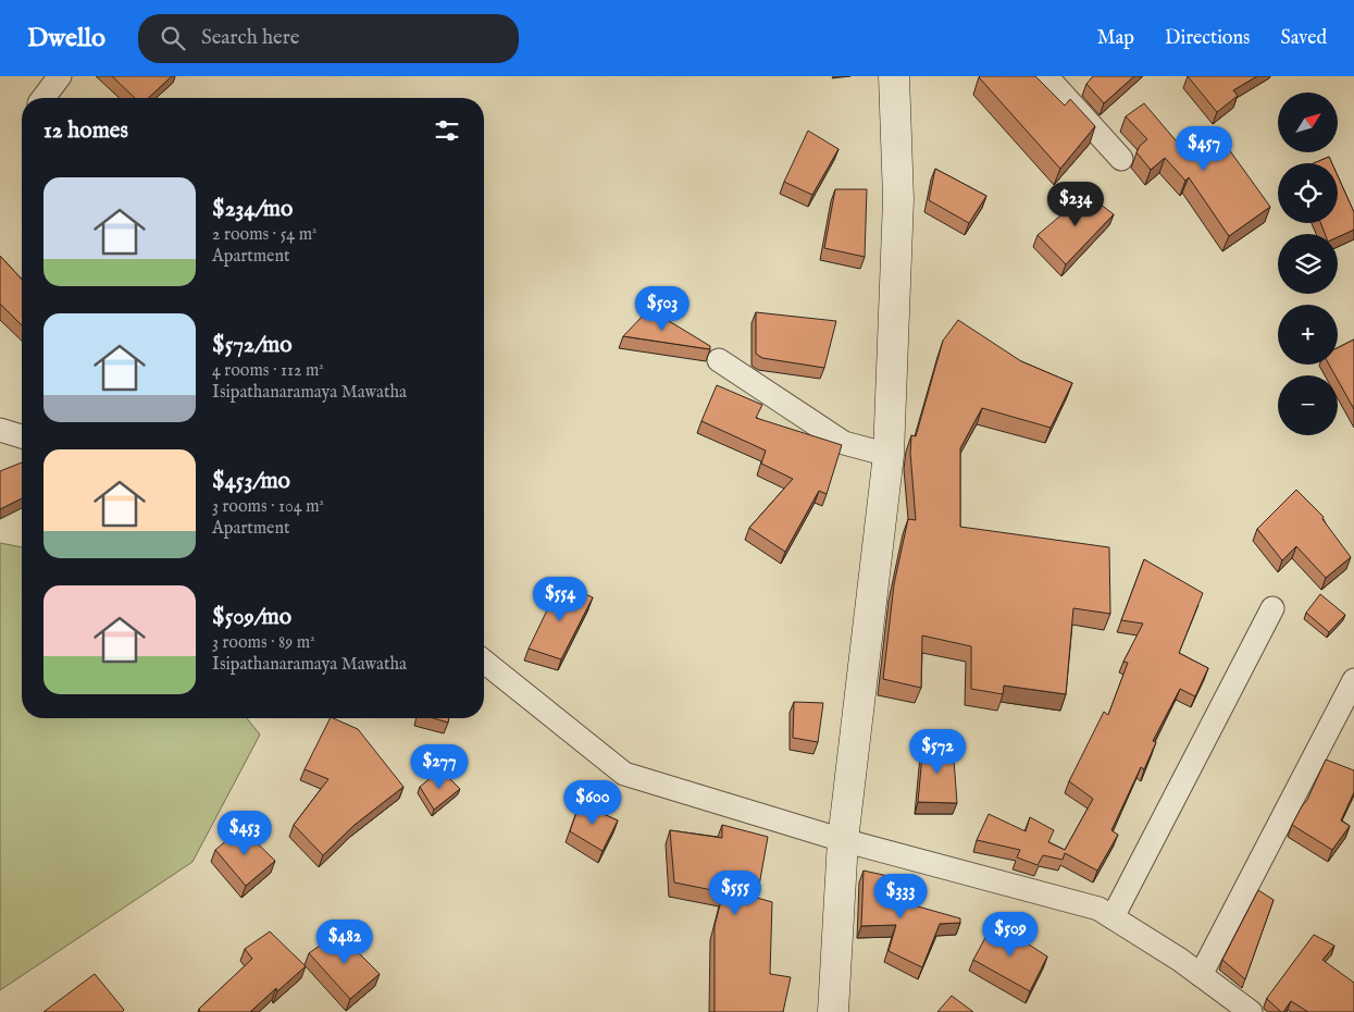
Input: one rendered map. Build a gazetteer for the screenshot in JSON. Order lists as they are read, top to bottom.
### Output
{
  "north": "top right",
  "page": {
    "header": "Dwello",
    "search": "Search here",
    "nav": ["Map", "Directions", "Saved"],
    "map_buttons": ["+", "−"],
    "heading": "12 homes",
    "price": [
      "$457",
      "$234",
      "$503",
      "$554",
      "$572",
      "$277",
      "$600",
      "$453",
      "$555",
      "$333",
      "$509",
      "$482"
    ],
    "list": [
      {
        "name": "$234/mo",
        "note": "2 rooms · 54 m² · Apartment"
      },
      {
        "name": "$572/mo",
        "note": "4 rooms · 112 m² · Isipathanaramaya Mawatha"
      },
      {
        "name": "$453/mo",
        "note": "3 rooms · 104 m² · Apartment"
      },
      {
        "name": "$509/mo",
        "note": "3 rooms · 89 m² · Isipathanaramaya Mawatha"
      }
    ]
  }
}
